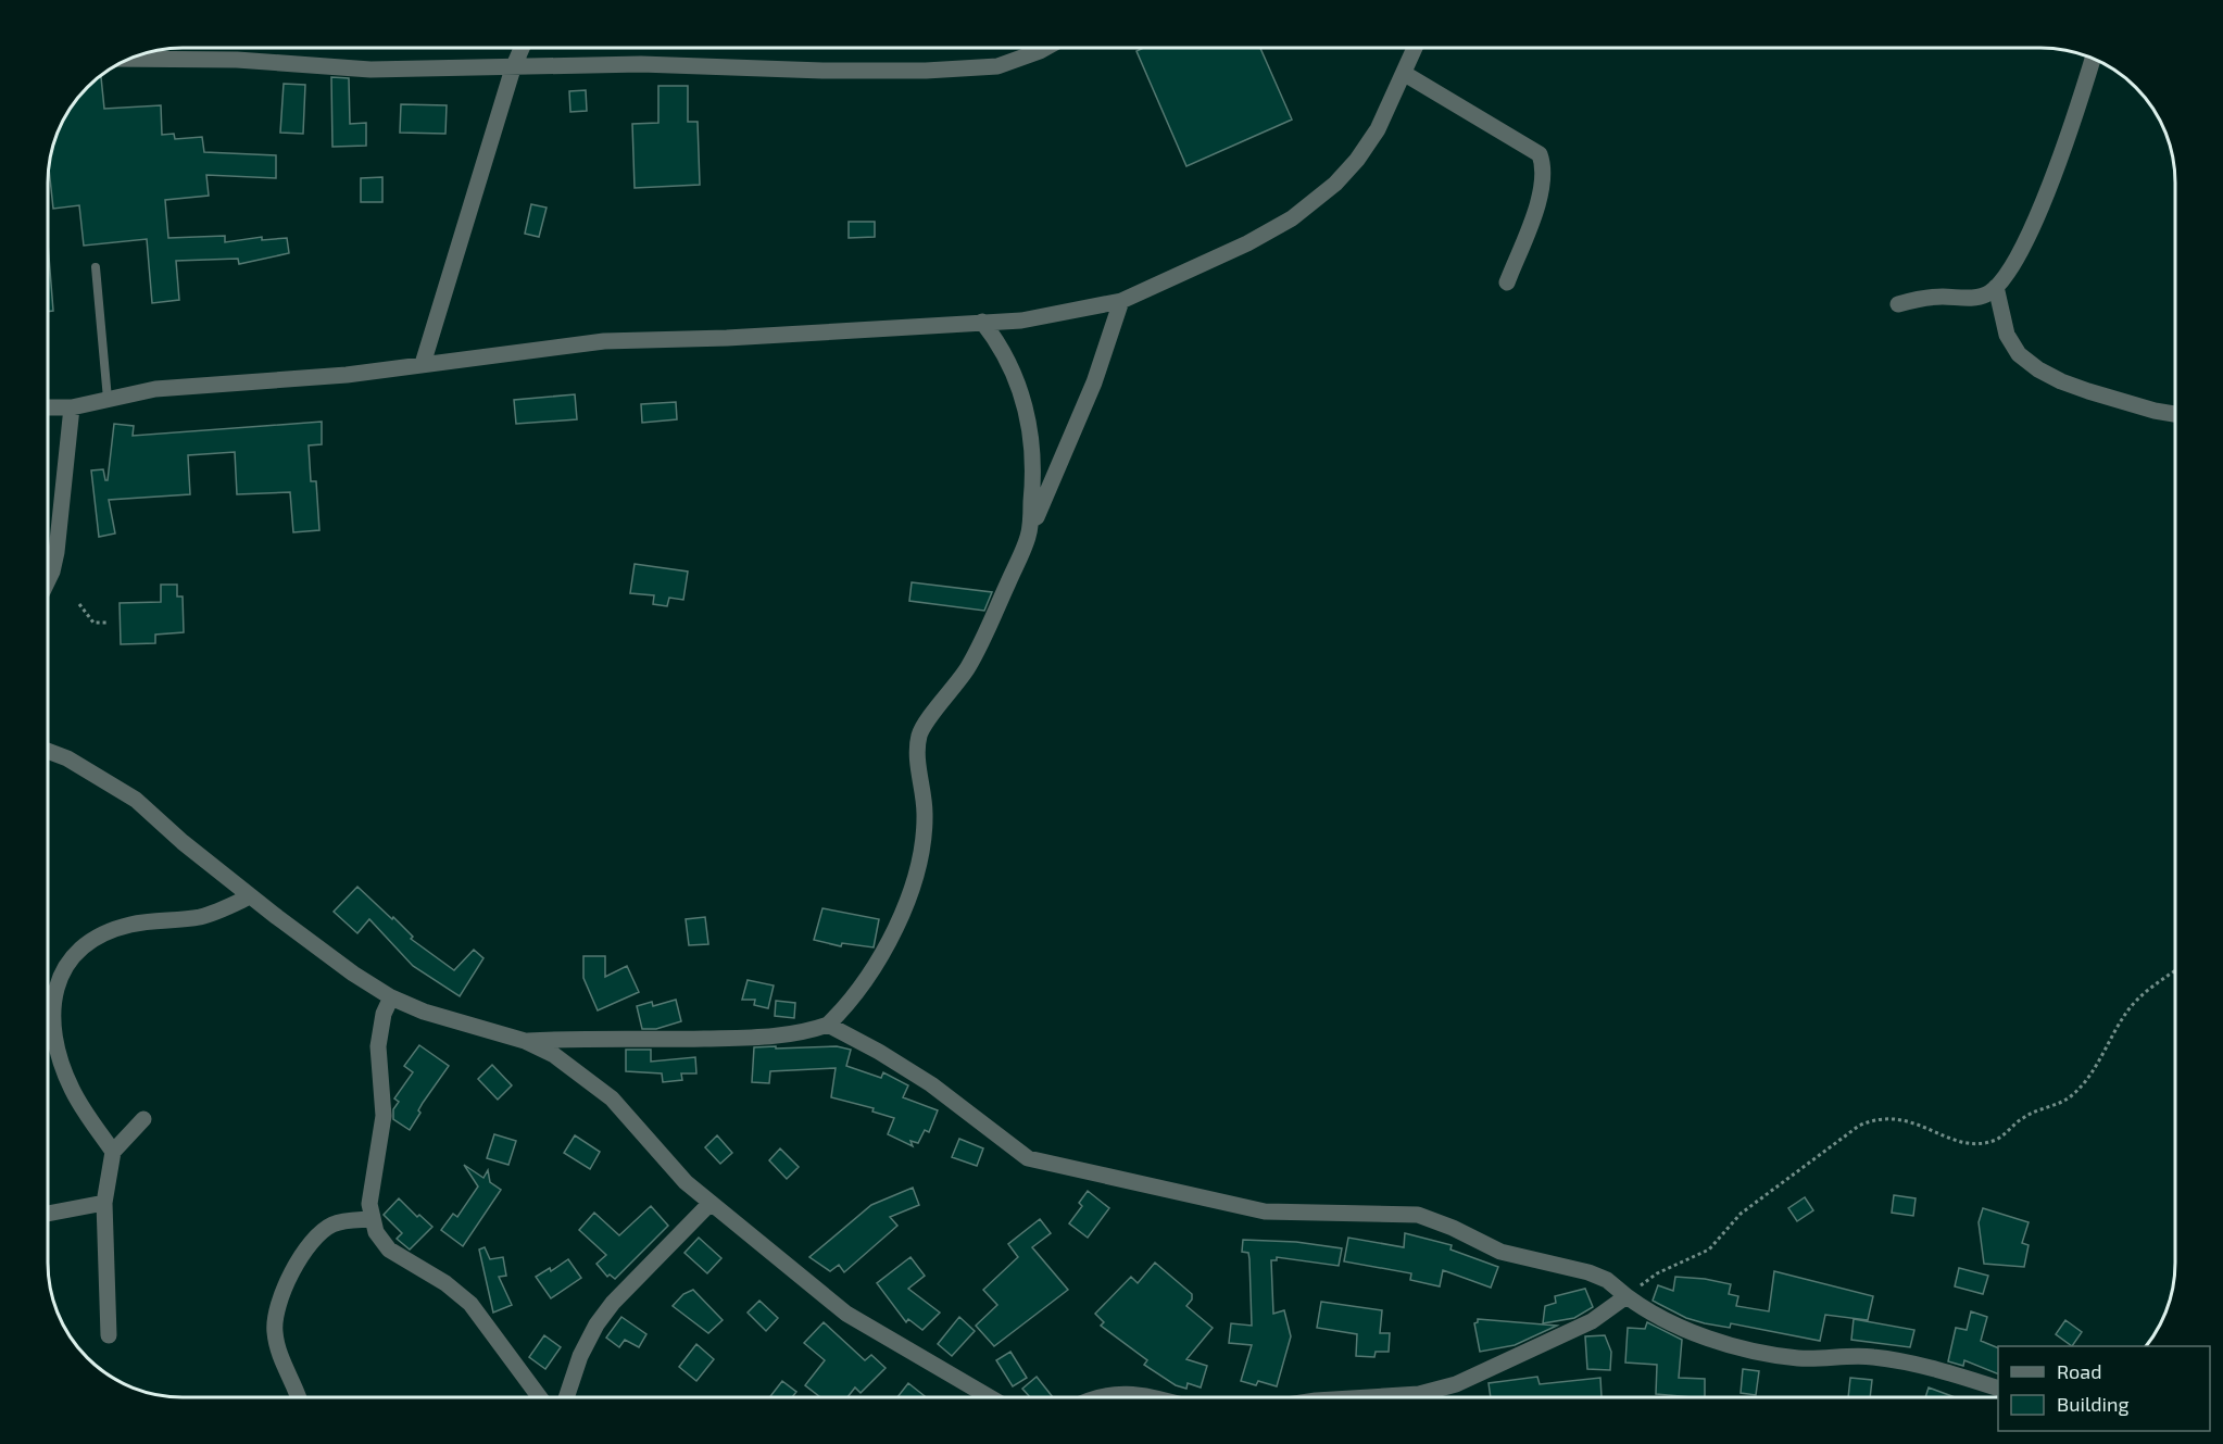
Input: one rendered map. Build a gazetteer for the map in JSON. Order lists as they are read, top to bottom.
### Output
{
  "legend": ["Road", "Building"]
}
